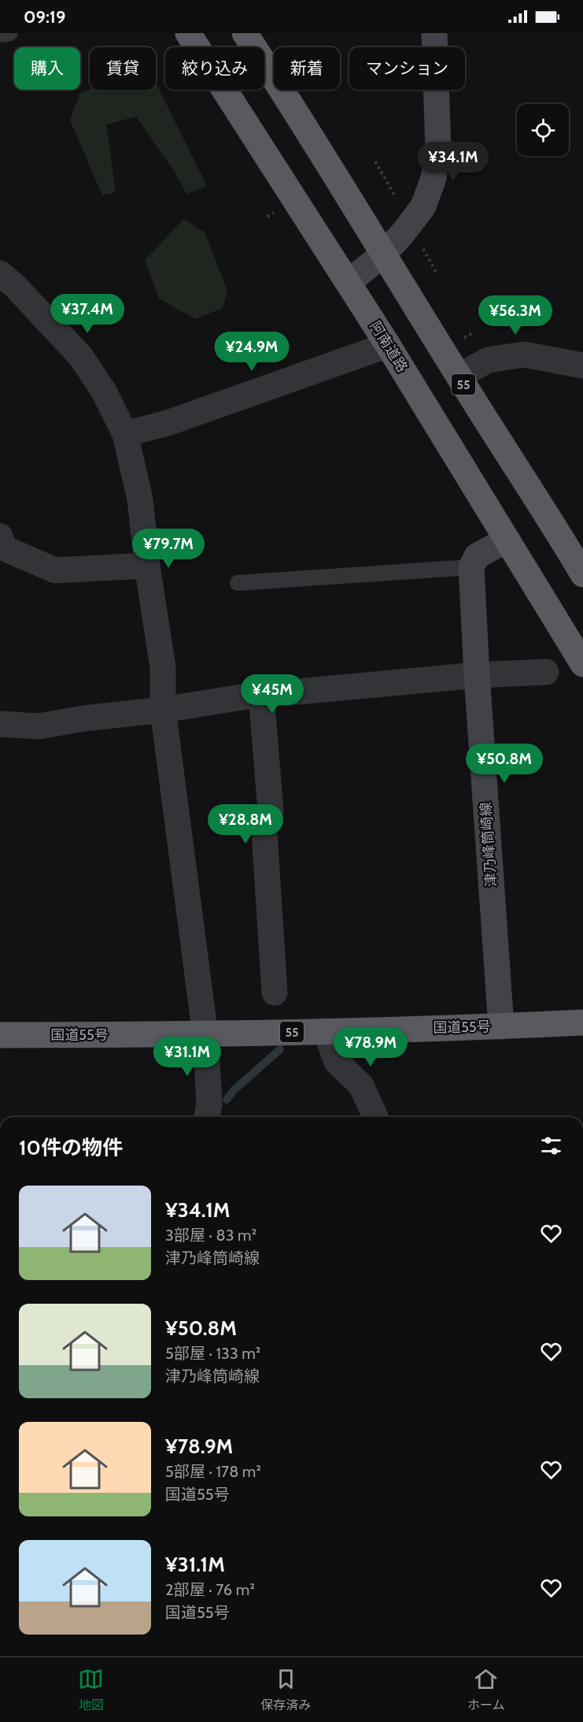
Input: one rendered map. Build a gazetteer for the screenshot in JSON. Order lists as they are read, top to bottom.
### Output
{
  "streets": {
    "highway": ["阿南道路", "55", "国道55号"],
    "main road": ["津乃峰筒崎線"]
  },
  "crossings": [
    ["津乃峰筒崎線", "国道55号"]
  ],
  "page": {
    "status": "09:19",
    "chip": [
      "購入",
      "賃貸",
      "絞り込み",
      "新着",
      "マンション"
    ],
    "price": [
      "¥34.1M",
      "¥37.4M",
      "¥56.3M",
      "¥24.9M",
      "¥79.7M",
      "¥45M",
      "¥50.8M",
      "¥28.8M",
      "¥78.9M",
      "¥31.1M"
    ],
    "heading": "10件の物件",
    "list": [
      {
        "name": "¥34.1M",
        "note": "3部屋 · 83 m² · 津乃峰筒崎線"
      },
      {
        "name": "¥50.8M",
        "note": "5部屋 · 133 m² · 津乃峰筒崎線"
      },
      {
        "name": "¥78.9M",
        "note": "5部屋 · 178 m² · 国道55号"
      },
      {
        "name": "¥31.1M",
        "note": "2部屋 · 76 m² · 国道55号"
      }
    ],
    "tabs": ["地図", "保存済み", "ホーム"]
  }
}
